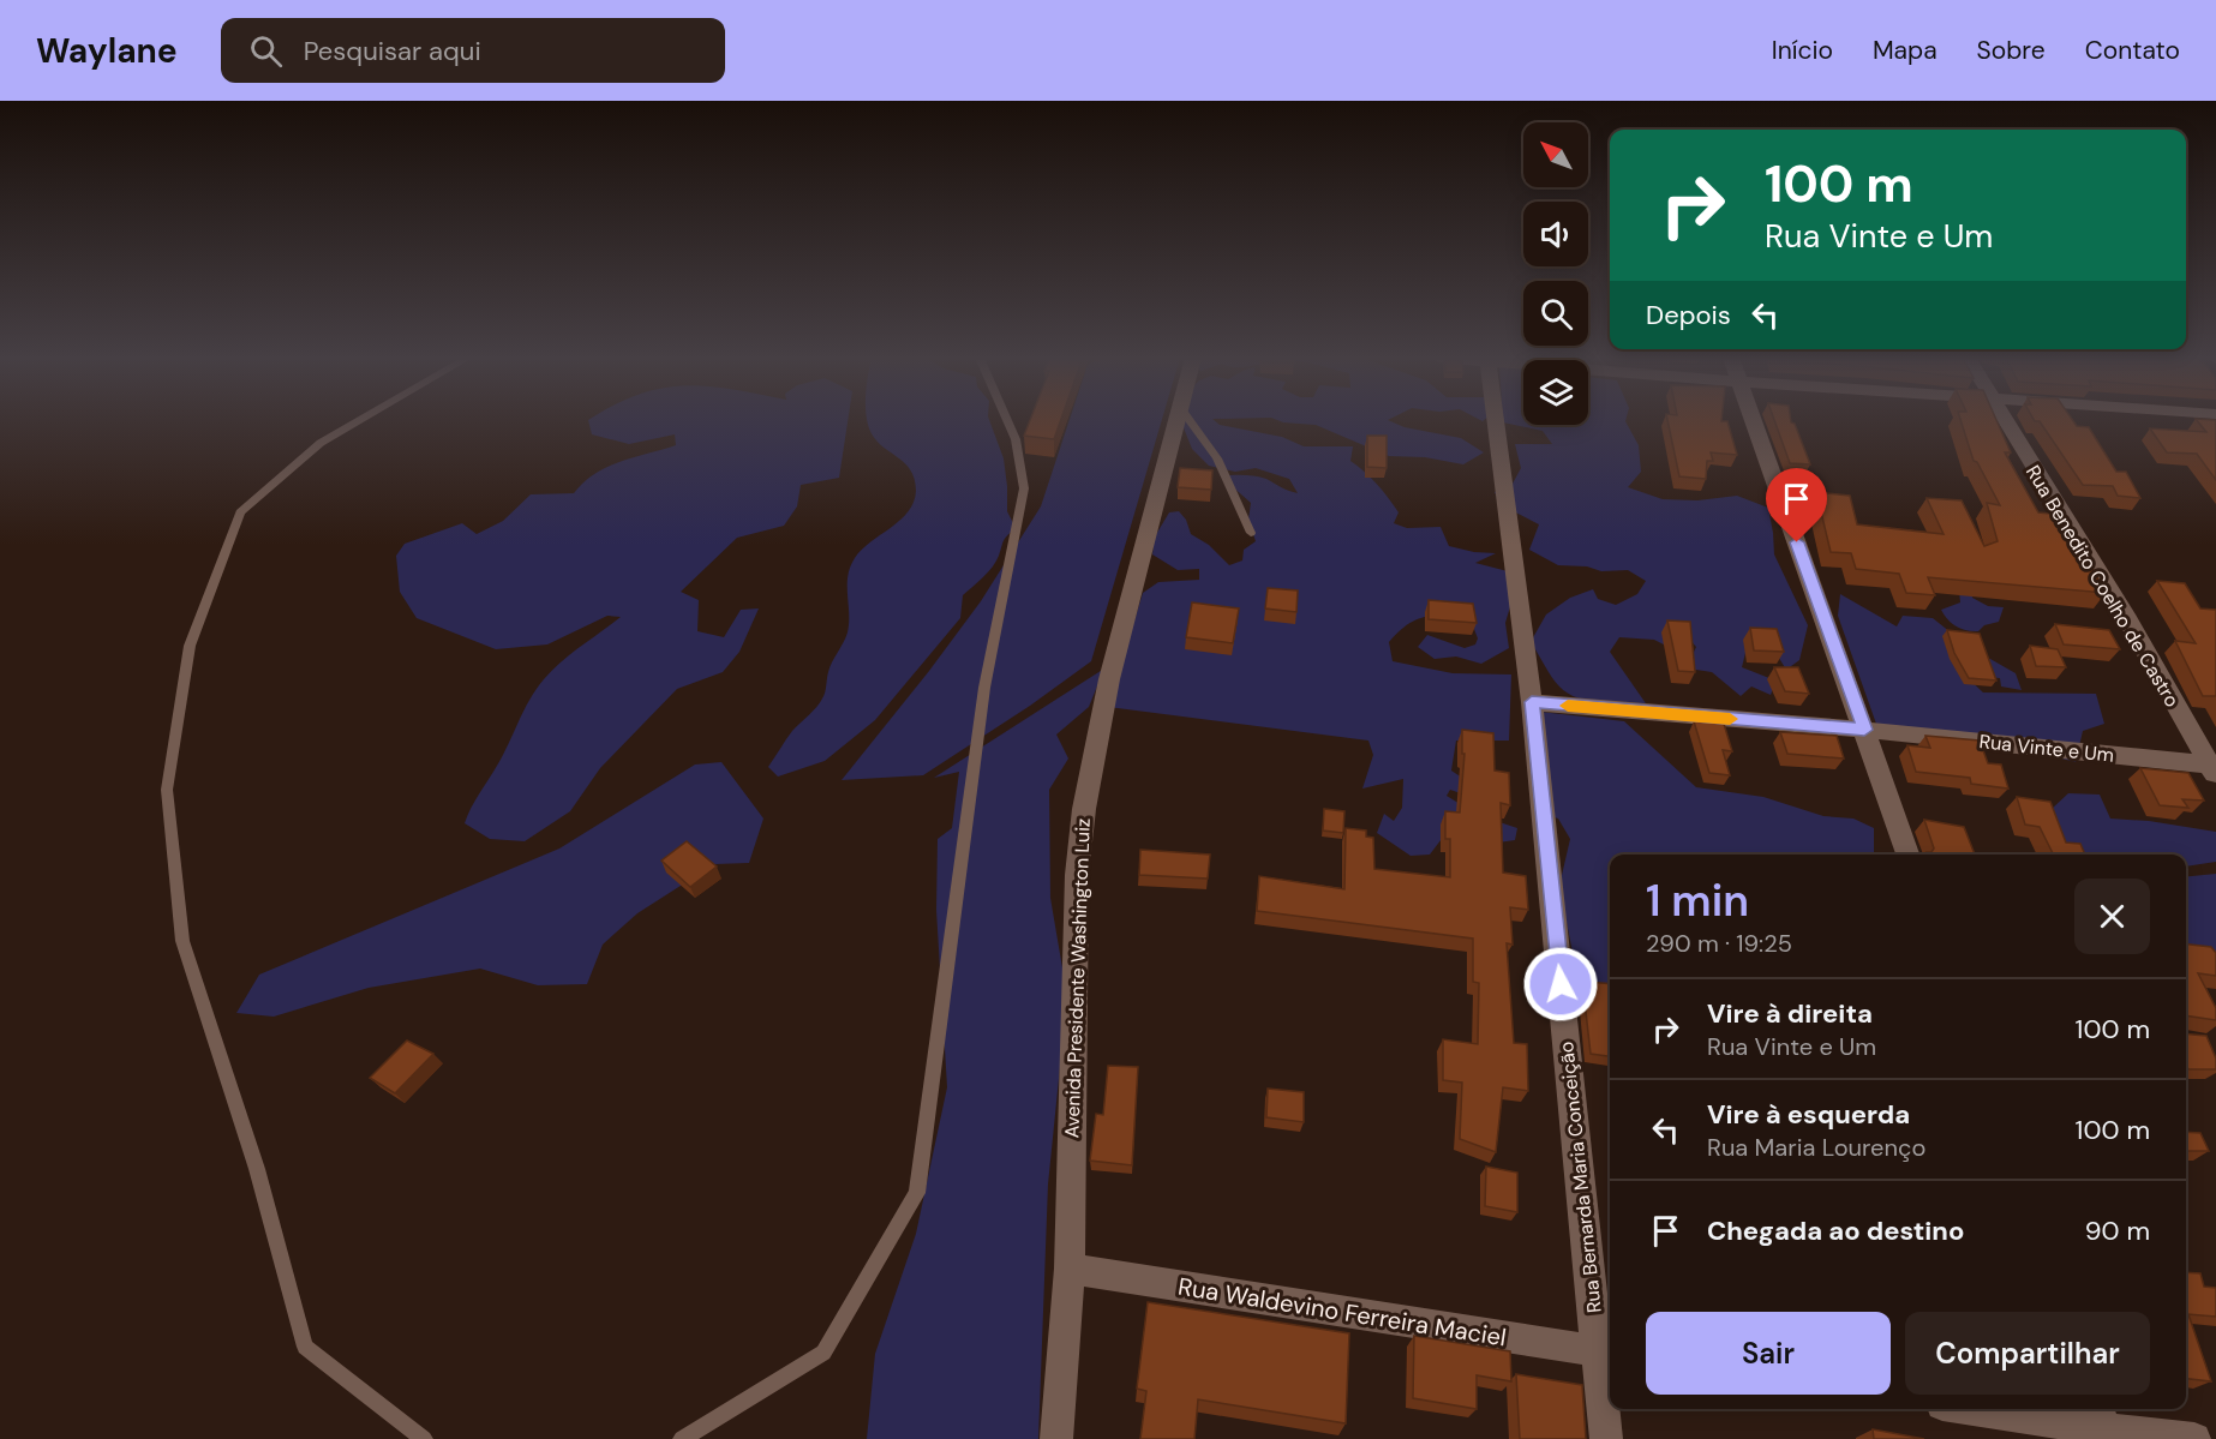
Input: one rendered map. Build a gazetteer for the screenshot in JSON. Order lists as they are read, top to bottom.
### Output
{
  "streets": {
    "street": [
      "Rua Benedito Coelho de Castro",
      "Rua Vinte e Um",
      "Avenida Presidente Washington Luiz",
      "Rua Bernarda Maria Conceição",
      "Rua Waldevino Ferreira Maciel"
    ]
  },
  "crossings": [
    ["Rua Benedito Coelho de Castro", "Rua Vinte e Um"],
    ["Rua Vinte e Um", "Rua Bernarda Maria Conceição"],
    ["Avenida Presidente Washington Luiz", "Rua Waldevino Ferreira Maciel"],
    ["Rua Bernarda Maria Conceição", "Rua Waldevino Ferreira Maciel"]
  ],
  "north": "top left",
  "page": {
    "header": "Waylane",
    "search": "Pesquisar aqui",
    "nav": [
      "Início",
      "Mapa",
      "Sobre",
      "Contato"
    ],
    "turn": ["100 m", "Rua Vinte e Um"],
    "then": "Depois",
    "heading": ["1 min", "290 m · 19:25"],
    "list": [
      {
        "name": "Vire à direita",
        "note": "Rua Vinte e Um",
        "value": "100 m"
      },
      {
        "name": "Vire à esquerda",
        "note": "Rua Maria Lourenço",
        "value": "100 m"
      },
      {
        "name": "Chegada ao destino",
        "value": "90 m"
      }
    ],
    "buttons": ["Sair", "Compartilhar"]
  }
}
